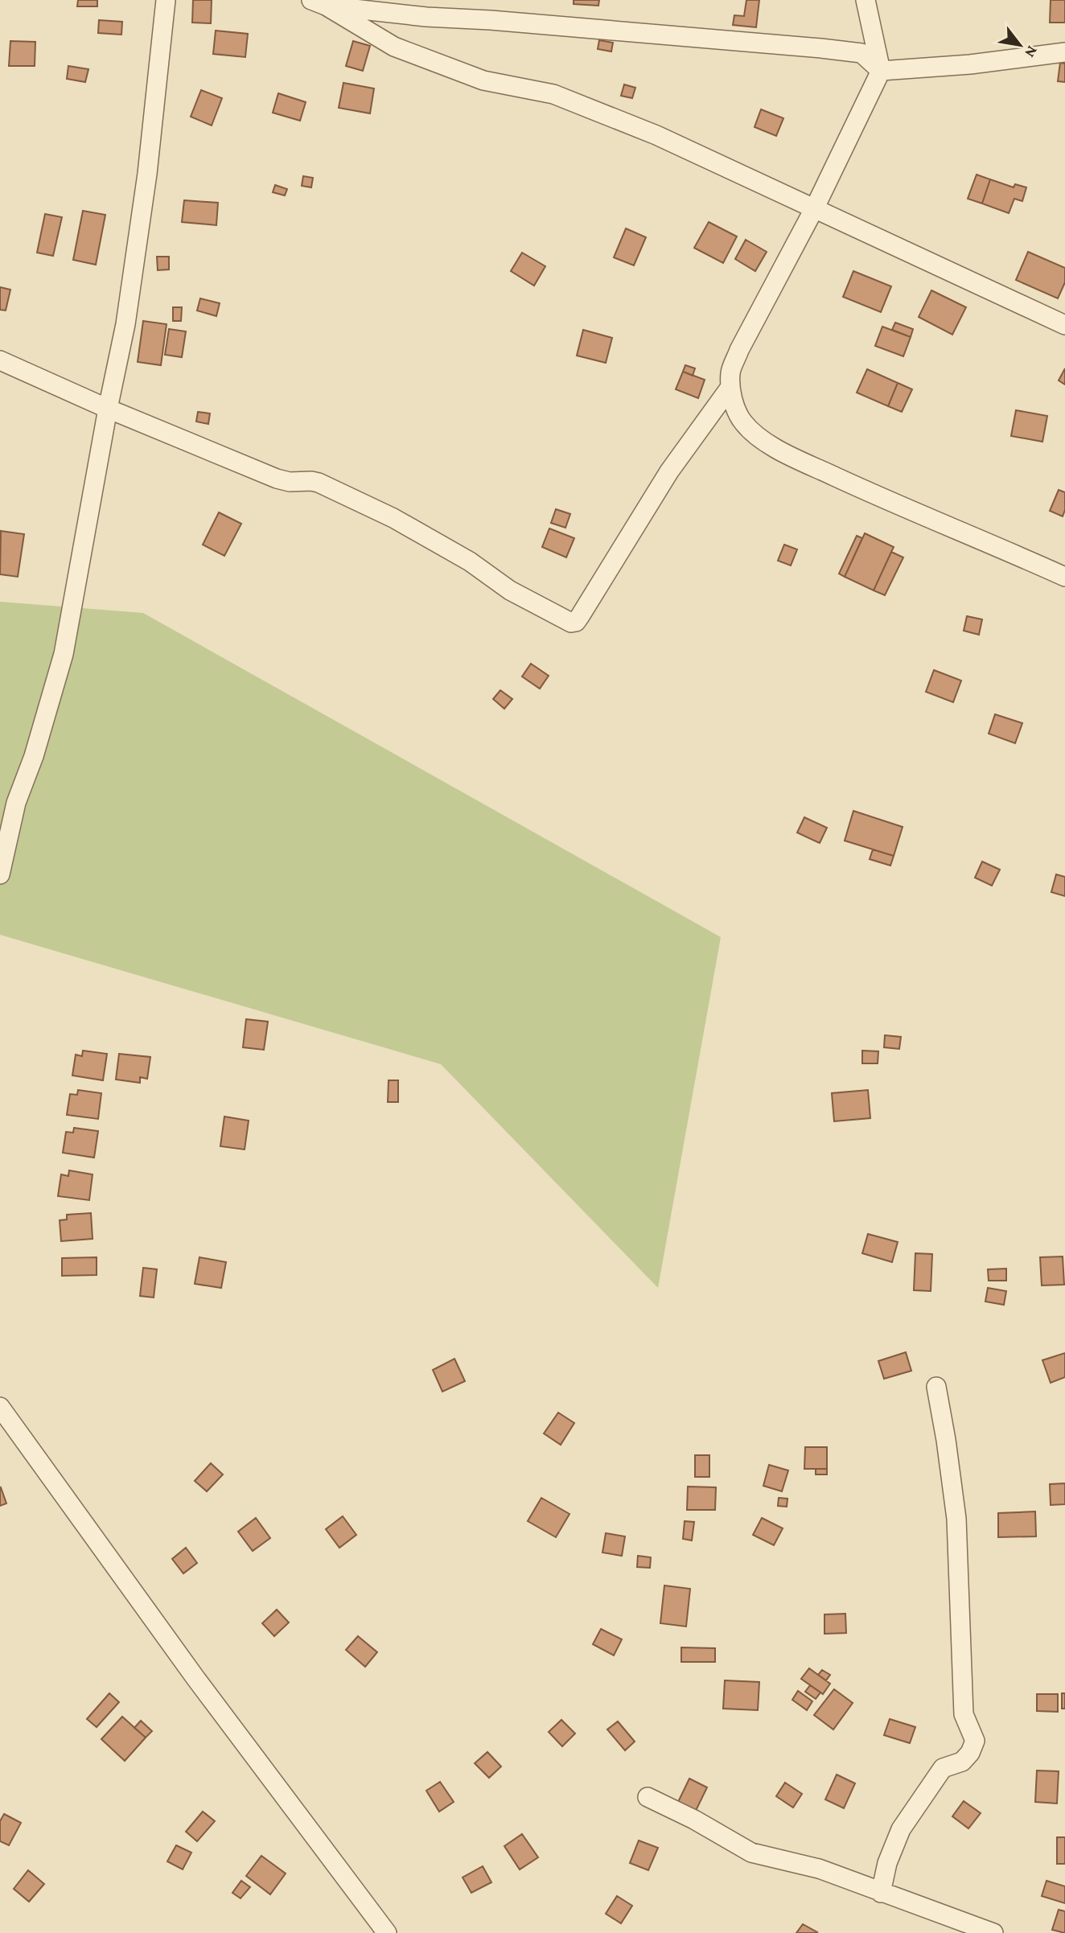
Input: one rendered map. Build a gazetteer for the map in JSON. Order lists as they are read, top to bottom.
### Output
{
  "north": "bottom right"
}
